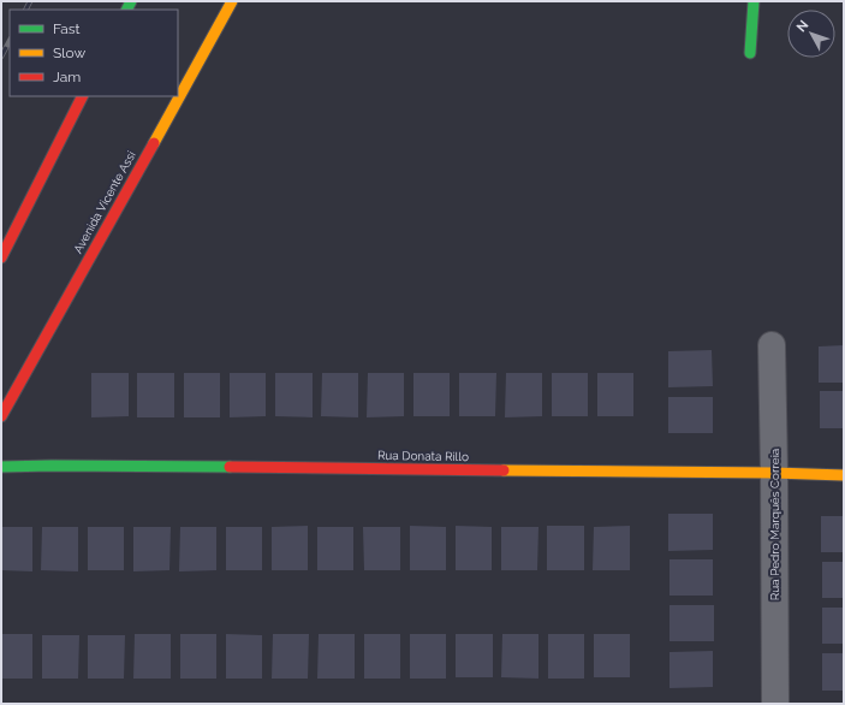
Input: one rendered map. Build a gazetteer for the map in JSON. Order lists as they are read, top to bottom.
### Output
{
  "streets": {
    "street": ["Avenida Vicente Assi", "Rua Donata Rillo", "Rua Pedro Marquês Correia"]
  },
  "crossings": [
    ["Rua Donata Rillo", "Rua Pedro Marquês Correia"]
  ],
  "legend": ["Fast", "Slow", "Jam"],
  "north": "top left"
}
